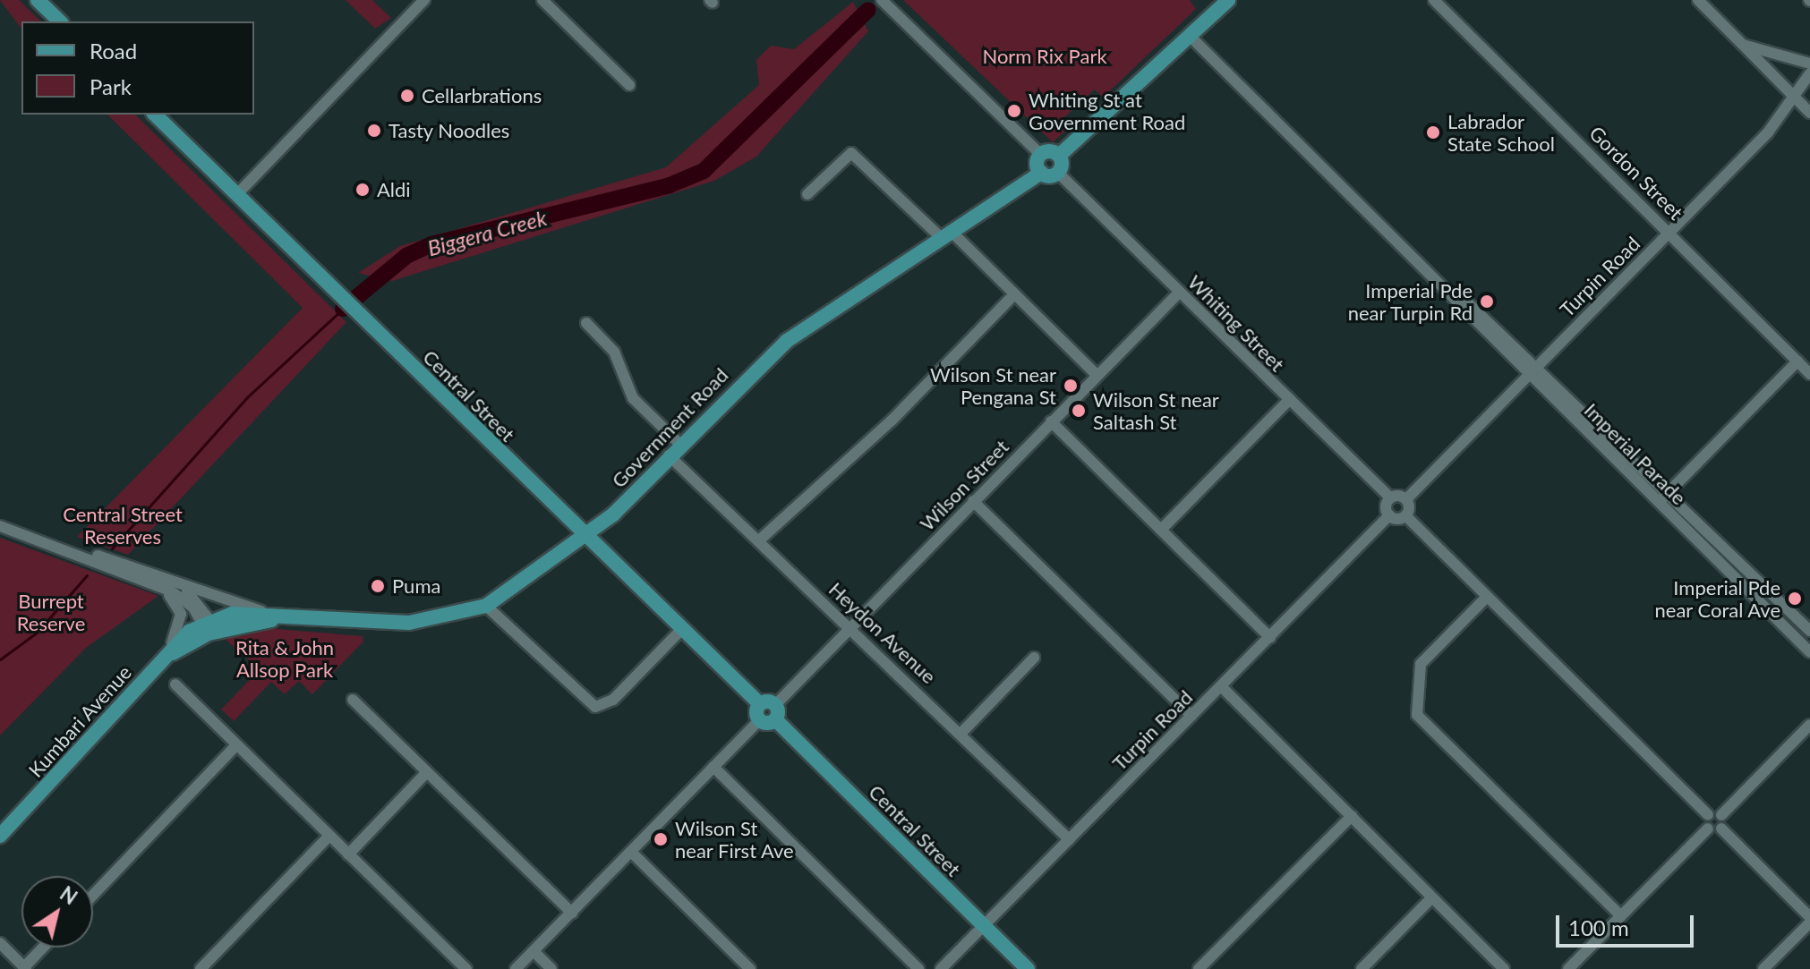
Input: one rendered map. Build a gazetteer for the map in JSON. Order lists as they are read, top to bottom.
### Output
{
  "streets": {
    "main road": ["Central Street", "Government Road", "Kumbari Avenue"],
    "street": [
      "Gordon Street",
      "Turpin Road",
      "Whiting Street",
      "Imperial Parade",
      "Wilson Street",
      "Heydon Avenue"
    ]
  },
  "crossings": [
    ["Gordon Street", "Turpin Road"],
    ["Turpin Road", "Central Street"],
    ["Turpin Road", "Imperial Parade"],
    ["Turpin Road", "Heydon Avenue"],
    ["Whiting Street", "Wilson Street"],
    ["Central Street", "Government Road"],
    ["Central Street", "Wilson Street"],
    ["Government Road", "Heydon Avenue"],
    ["Government Road", "Kumbari Avenue"],
    ["Wilson Street", "Heydon Avenue"]
  ],
  "water": ["Biggera Creek"],
  "parks": [
    "Norm Rix Park",
    "Central Street Reserves",
    "Burrept Reserve",
    "Rita & John Allsop Park"
  ],
  "places": [
    "Cellarbrations",
    "Whiting St at Government Road",
    "Tasty Noodles",
    "Labrador State School",
    "Aldi",
    "Imperial Pde near Turpin Rd",
    "Wilson St near Pengana St",
    "Wilson St near Saltash St",
    "Puma",
    "Imperial Pde near Coral Ave",
    "Wilson St near First Ave"
  ],
  "legend": ["Road", "Park"],
  "scale_bar": "100 m",
  "north": "top right"
}
